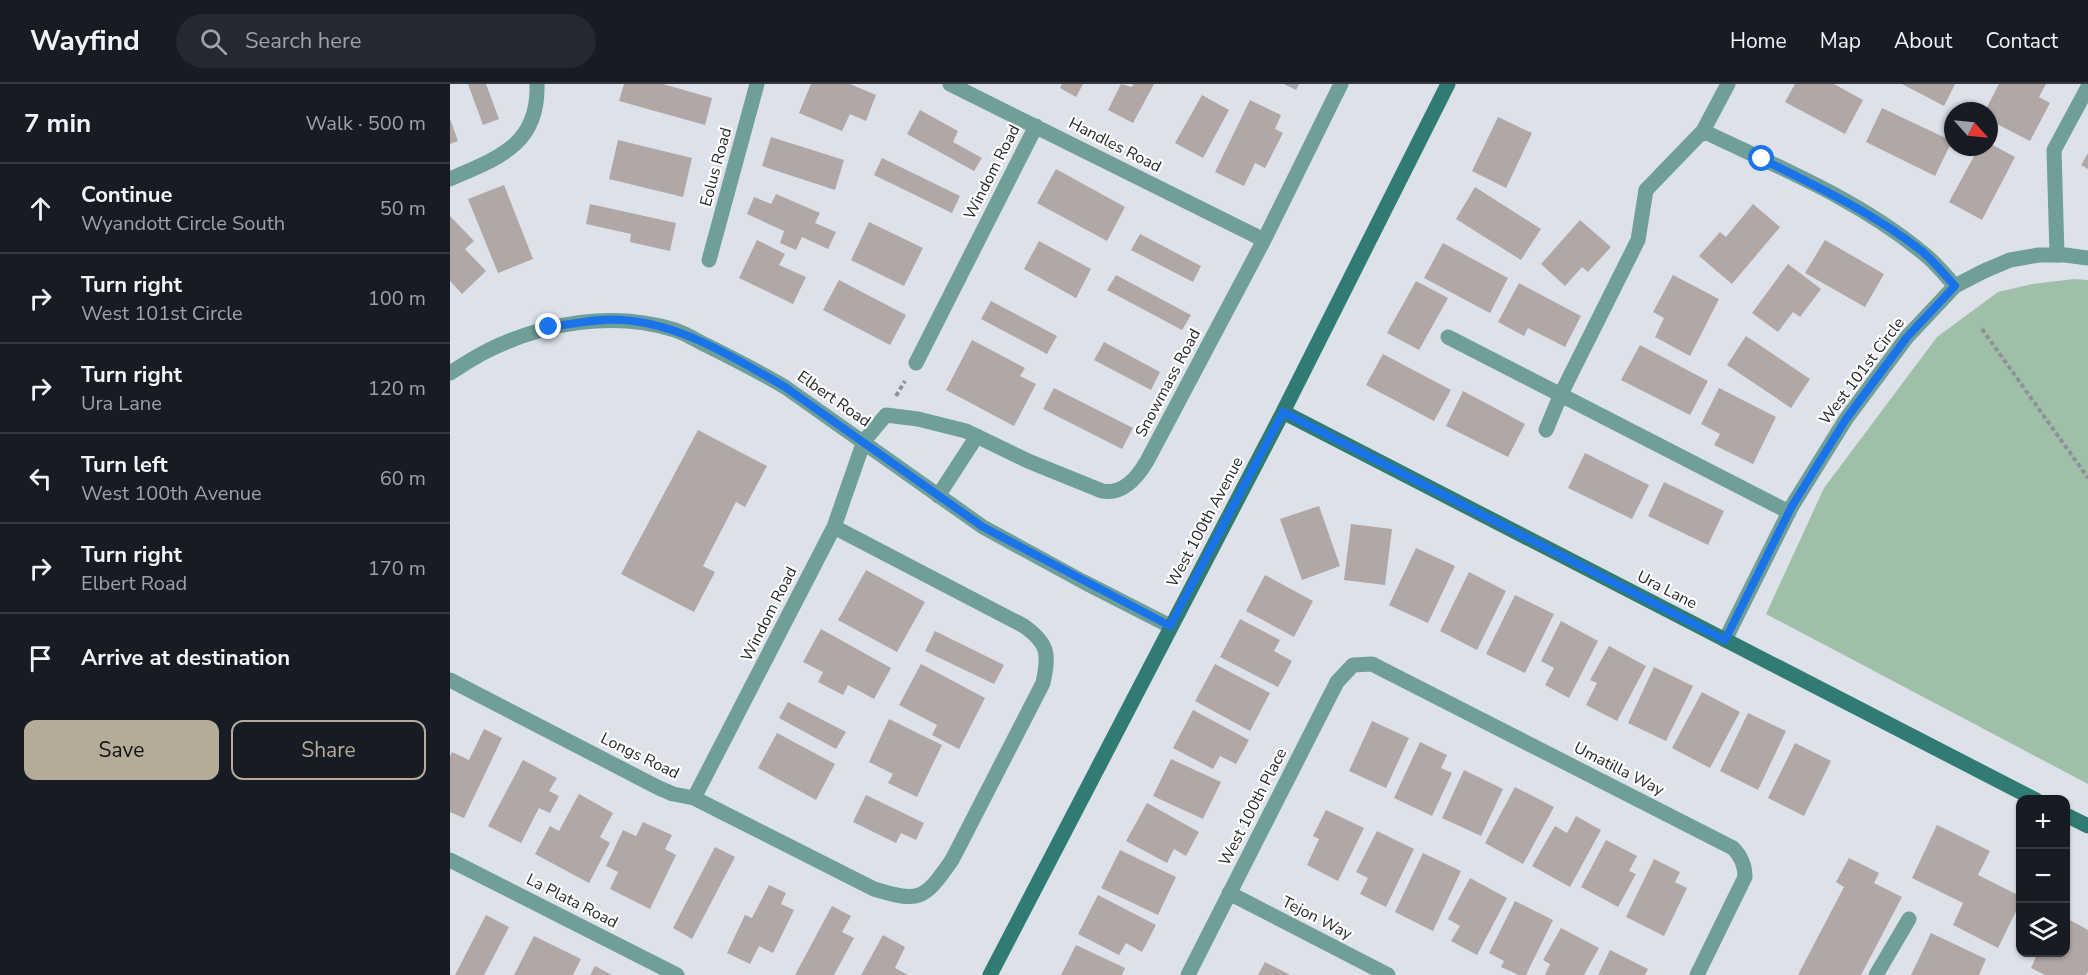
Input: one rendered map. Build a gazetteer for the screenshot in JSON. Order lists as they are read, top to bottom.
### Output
{
  "streets": {
    "street": [
      "Handles Road",
      "Eolus Road",
      "Windom Road",
      "West 101st Circle",
      "Snowmass Road",
      "Elbert Road",
      "West 100th Avenue",
      "Ura Lane",
      "Longs Road",
      "Umatilla Way",
      "West 100th Place",
      "La Plata Road",
      "Tejon Way"
    ]
  },
  "crossings": [
    ["Handles Road", "Windom Road"],
    ["Handles Road", "Snowmass Road"],
    ["Windom Road", "Elbert Road"],
    ["Windom Road", "Longs Road"],
    ["West 101st Circle", "Ura Lane"],
    ["Elbert Road", "West 100th Avenue"],
    ["West 100th Avenue", "Ura Lane"],
    ["Umatilla Way", "West 100th Place"],
    ["West 100th Place", "Tejon Way"]
  ],
  "north": "bottom right",
  "page": {
    "header": "Wayfind",
    "search": "Search here",
    "nav": [
      "Home",
      "Map",
      "About",
      "Contact"
    ],
    "heading": ["7 min", "Walk · 500 m"],
    "list": [
      ["Continue", "Wyandott Circle South", "50 m"],
      ["Turn right", "West 101st Circle", "100 m"],
      ["Turn right", "Ura Lane", "120 m"],
      ["Turn left", "West 100th Avenue", "60 m"],
      ["Turn right", "Elbert Road", "170 m"],
      "Arrive at destination"
    ],
    "buttons": ["Save", "Share"],
    "map_buttons": ["+", "−"]
  }
}
